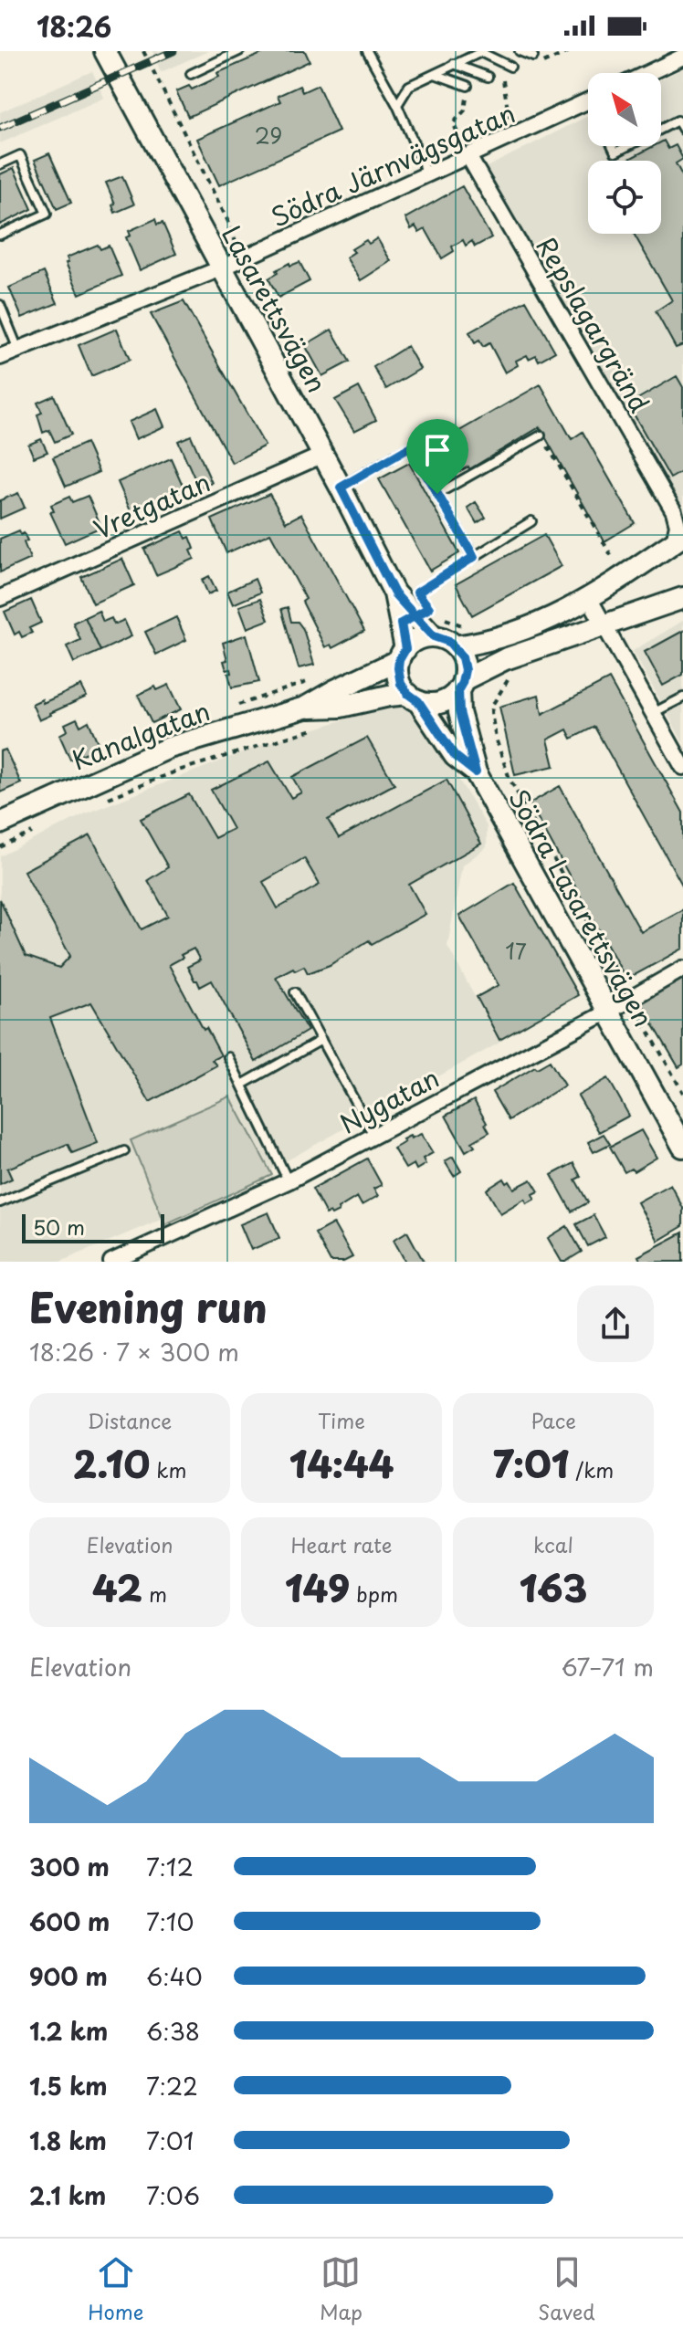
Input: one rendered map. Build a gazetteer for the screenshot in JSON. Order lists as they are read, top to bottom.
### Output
{
  "streets": {
    "main road": ["Lasarettsvägen", "Kanalgatan", "Södra Lasarettsvägen"],
    "street": [
      "Södra Järnvägsgatan",
      "Repslagargränd",
      "Vretgatan",
      "Nygatan"
    ]
  },
  "crossings": [
    ["Södra Järnvägsgatan", "Lasarettsvägen"],
    ["Södra Järnvägsgatan", "Repslagargränd"],
    ["Lasarettsvägen", "Vretgatan"],
    ["Lasarettsvägen", "Kanalgatan"],
    ["Lasarettsvägen", "Södra Lasarettsvägen"],
    ["Kanalgatan", "Södra Lasarettsvägen"],
    ["Södra Lasarettsvägen", "Nygatan"]
  ],
  "house_numbers": ["29", "17"],
  "scale_bar": "50 m",
  "north": "top left",
  "page": {
    "status": "18:26",
    "scale": "50 m",
    "heading": ["Evening run", "18:26 · 7 × 300 m"],
    "stats": [
      ["Distance", "2.10 km"],
      ["Time", "14:44"],
      ["Pace", "7:01 /km"],
      ["Elevation", "42 m"],
      ["Heart rate", "149 bpm"],
      ["kcal", "163"]
    ],
    "chart": ["Elevation", "67–71 m"],
    "list": [
      {
        "name": "300 m",
        "note": "7:12"
      },
      {
        "name": "600 m",
        "note": "7:10"
      },
      {
        "name": "900 m",
        "note": "6:40"
      },
      {
        "name": "1.2 km",
        "note": "6:38"
      },
      {
        "name": "1.5 km",
        "note": "7:22"
      },
      {
        "name": "1.8 km",
        "note": "7:01"
      },
      {
        "name": "2.1 km",
        "note": "7:06"
      }
    ],
    "tabs": ["Home", "Map", "Saved"]
  }
}
